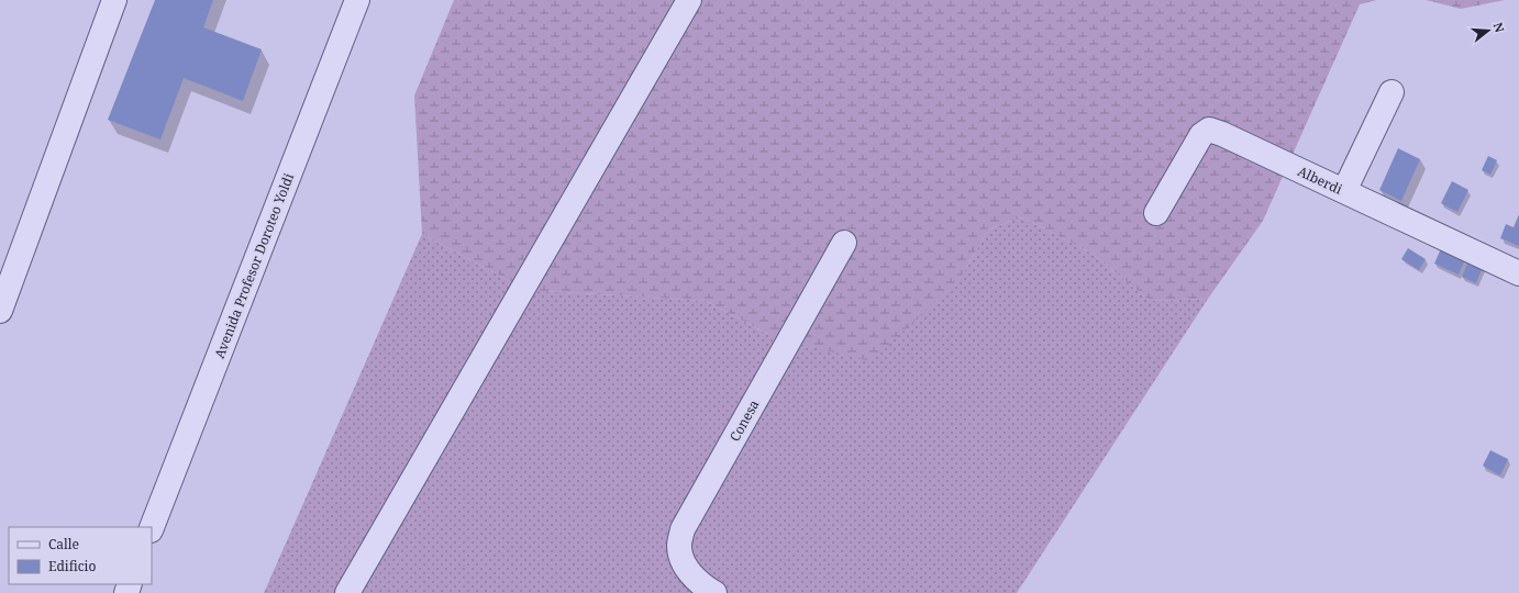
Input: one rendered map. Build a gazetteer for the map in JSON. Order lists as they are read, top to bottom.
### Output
{
  "streets": {
    "street": ["Alberdi", "Avenida Profesor Doroteo Yoldi", "Conesa"]
  },
  "legend": ["Calle", "Edificio"],
  "north": "right"
}
